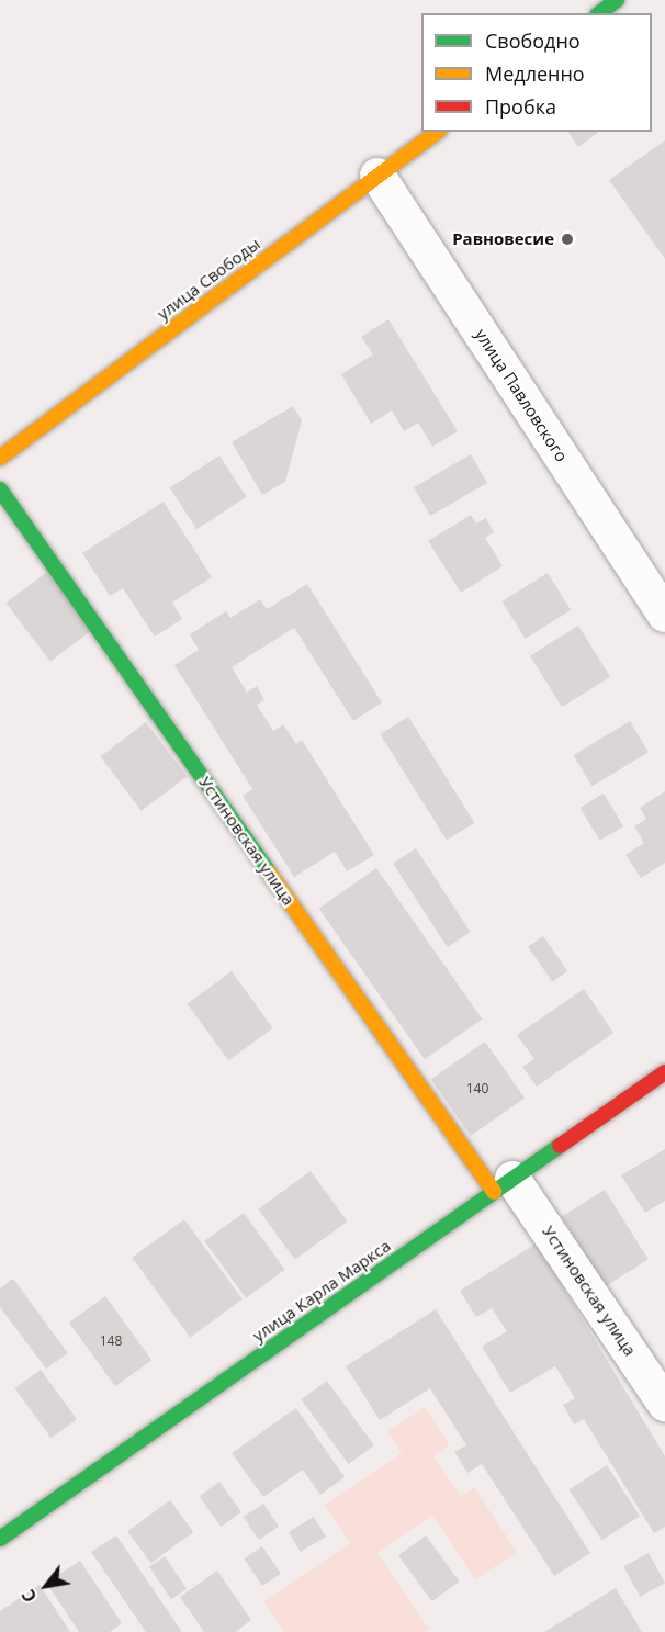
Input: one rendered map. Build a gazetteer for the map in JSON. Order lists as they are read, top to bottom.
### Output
{
  "streets": {
    "street": [
      "улица Свободы",
      "улица Павловского",
      "Устиновская улица",
      "улица Карла Маркса"
    ]
  },
  "crossings": [
    ["улица Свободы", "улица Павловского"],
    ["Устиновская улица", "улица Карла Маркса"]
  ],
  "places": ["Равновесие"],
  "house_numbers": ["140", "148"],
  "legend": ["Свободно", "Медленно", "Пробка"],
  "north": "bottom left"
}
